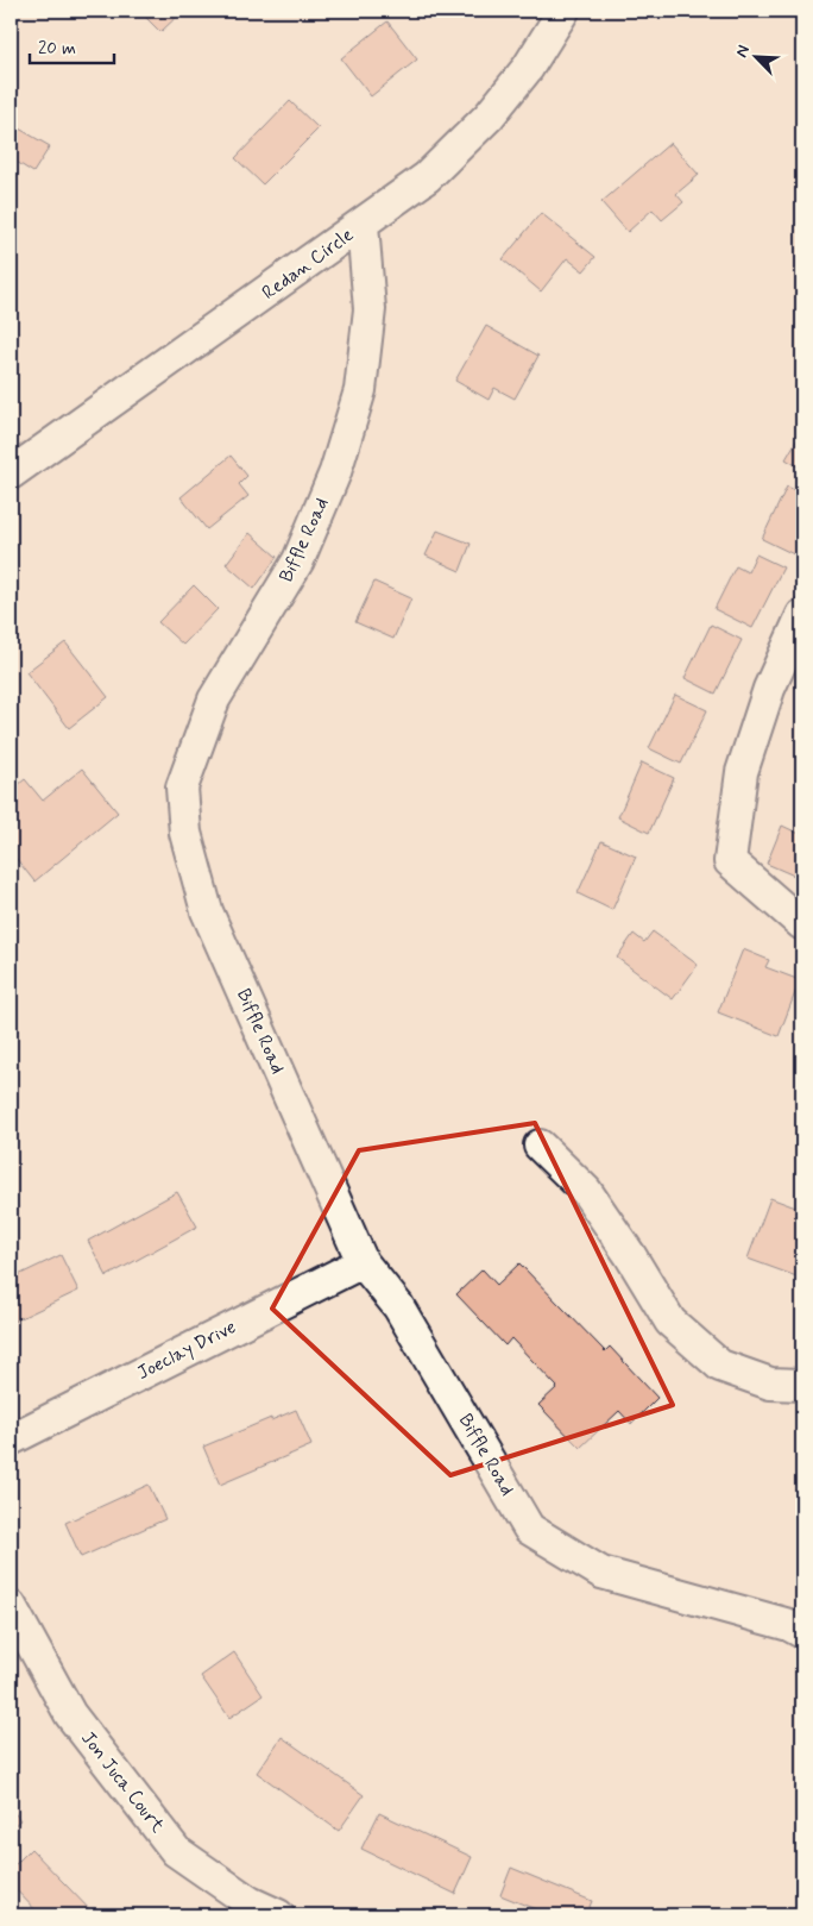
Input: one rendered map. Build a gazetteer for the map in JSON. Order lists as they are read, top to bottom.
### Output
{
  "streets": {
    "street": [
      "Redan Circle",
      "Biffle Road",
      "Joeclay Drive",
      "Jon Juca Court"
    ]
  },
  "crossings": [
    ["Redan Circle", "Biffle Road"],
    ["Biffle Road", "Joeclay Drive"]
  ],
  "scale_bar": "20 m",
  "north": "top left"
}
